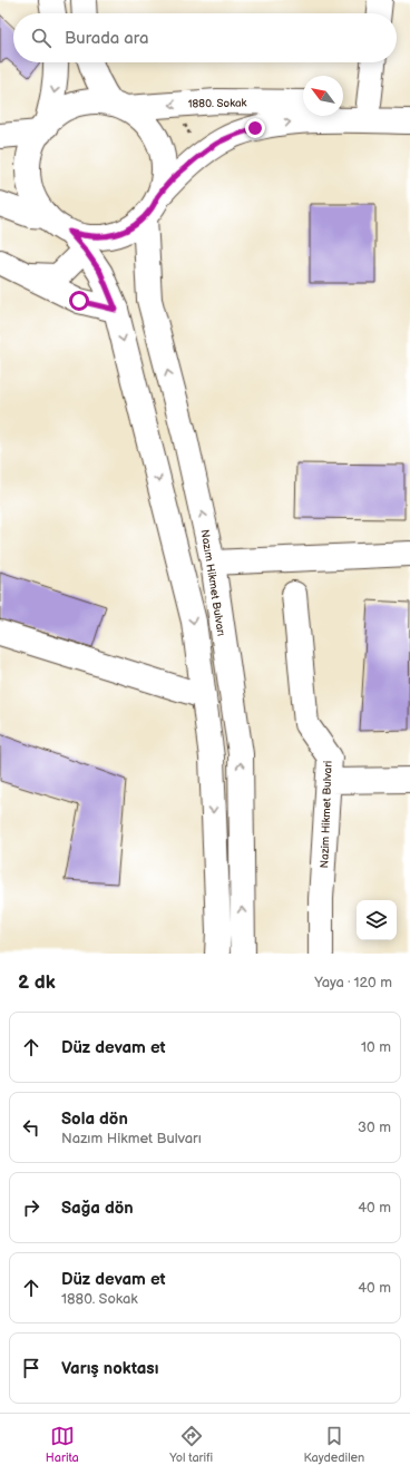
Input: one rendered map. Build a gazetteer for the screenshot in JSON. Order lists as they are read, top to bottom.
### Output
{
  "streets": {
    "main road": ["1880. Sokak", "Nazım Hikmet Bulvarı", "Nazim Hikmet Bulvari"]
  },
  "crossings": [
    ["1880. Sokak", "Nazım Hikmet Bulvarı"]
  ],
  "north": "top left",
  "page": {
    "search": "Burada ara",
    "heading": ["2 dk", "Yaya · 120 m"],
    "list": [
      ["Düz devam et", "10 m"],
      ["Sola dön", "Nazım Hikmet Bulvarı", "30 m"],
      ["Sağa dön", "40 m"],
      ["Düz devam et", "1880. Sokak", "40 m"],
      "Varış noktası"
    ],
    "nav": ["Harita", "Yol tarifi", "Kaydedilen"]
  }
}
